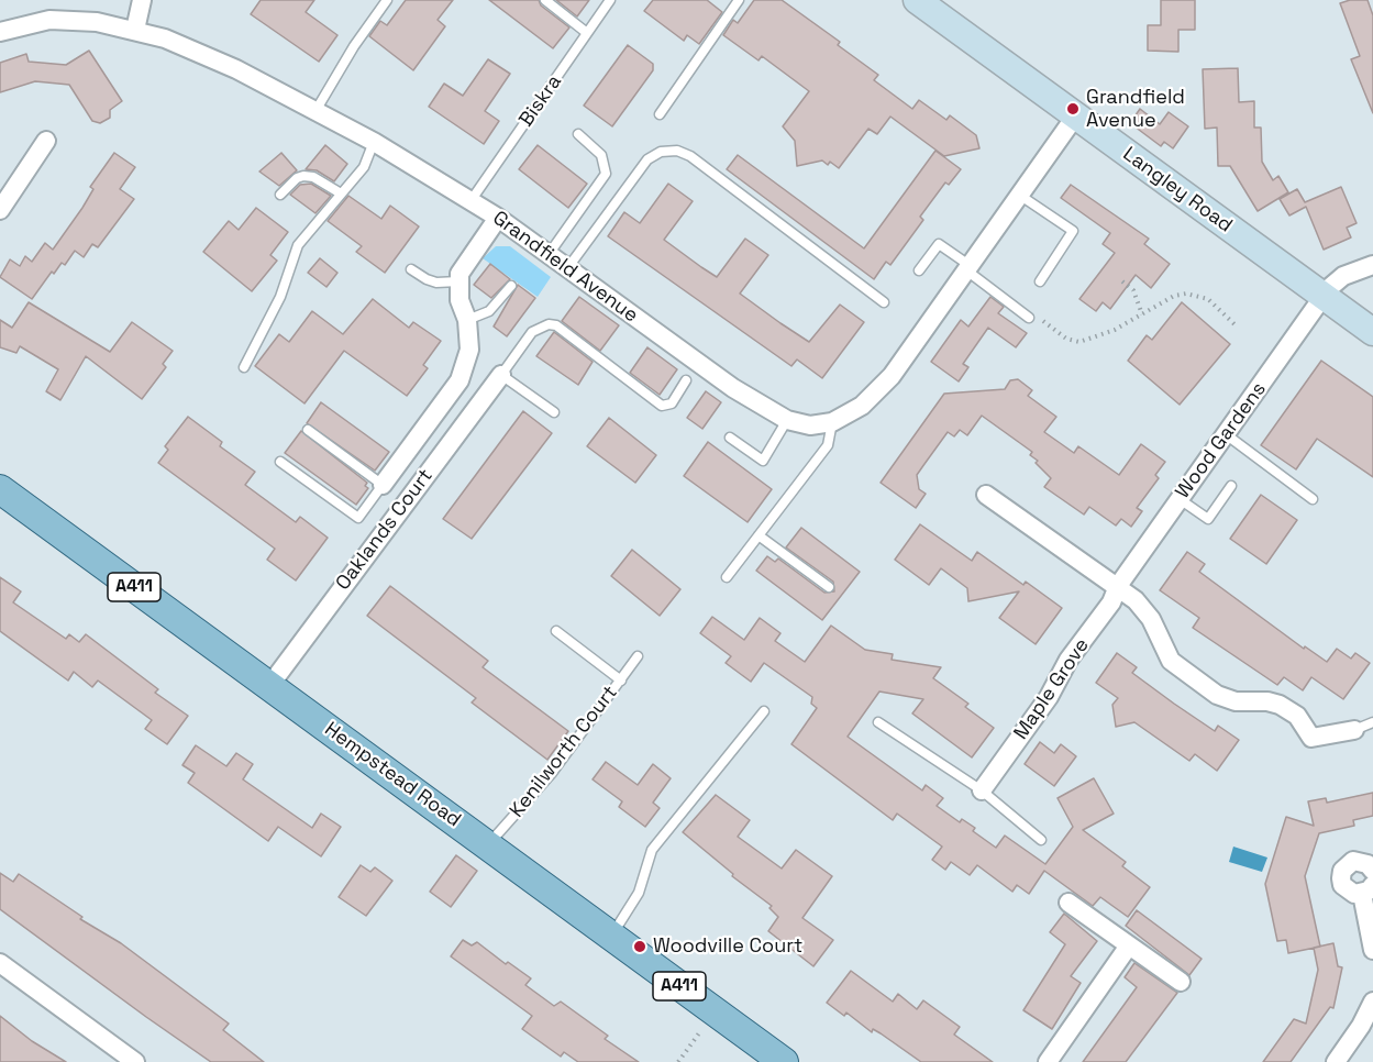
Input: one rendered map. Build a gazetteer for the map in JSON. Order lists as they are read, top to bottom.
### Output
{
  "streets": {
    "main road": ["A411", "Hempstead Road"],
    "street": [
      "Langley Road",
      "Grandfield Avenue",
      "Wood Gardens",
      "Oaklands Court",
      "Maple Grove"
    ],
    "lane": ["Biskra", "Kenilworth Court"]
  },
  "crossings": [
    ["Biskra", "Grandfield Avenue"],
    ["Langley Road", "Grandfield Avenue"],
    ["Langley Road", "Wood Gardens"],
    ["Wood Gardens", "Maple Grove"],
    ["Oaklands Court", "Hempstead Road"],
    ["Kenilworth Court", "Hempstead Road"]
  ],
  "places": ["Grandfield Avenue", "Woodville Court"]
}
